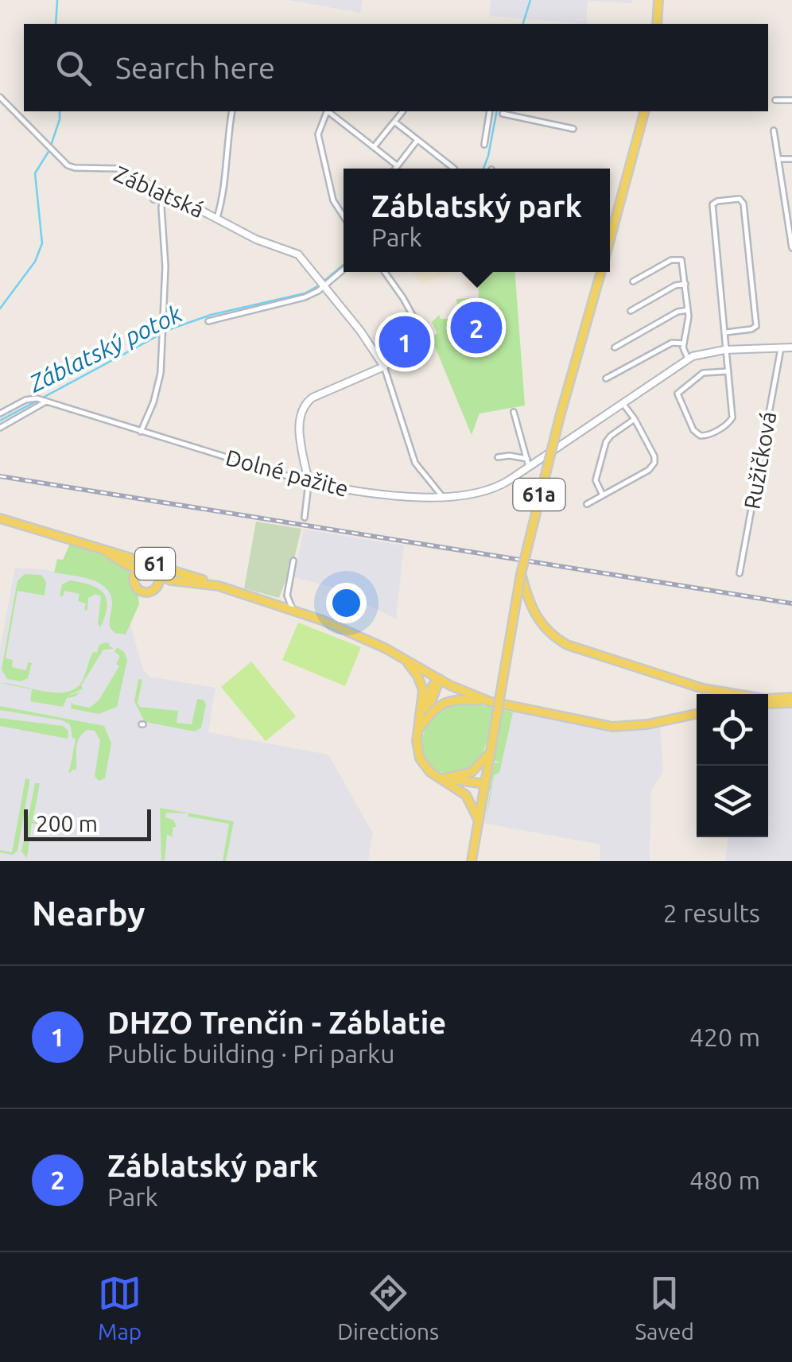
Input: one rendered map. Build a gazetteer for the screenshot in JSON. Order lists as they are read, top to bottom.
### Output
{
  "streets": {
    "main road": ["61a", "61"],
    "street": ["Záblatská", "Ružičková", "Dolné pažite"]
  },
  "water": ["Záblatský potok"],
  "scale_bar": "200 m",
  "page": {
    "search": "Search here",
    "popup": ["Záblatský park", "Park"],
    "pins": ["2", "1"],
    "scale": "200 m",
    "heading": ["Nearby", "2 results"],
    "list": [
      {
        "mark": "1",
        "name": "DHZO Trenčín - Záblatie",
        "note": "Public building · Pri parku",
        "value": "420 m"
      },
      {
        "mark": "2",
        "name": "Záblatský park",
        "note": "Park",
        "value": "480 m"
      }
    ],
    "nav": ["Map", "Directions", "Saved"]
  }
}
